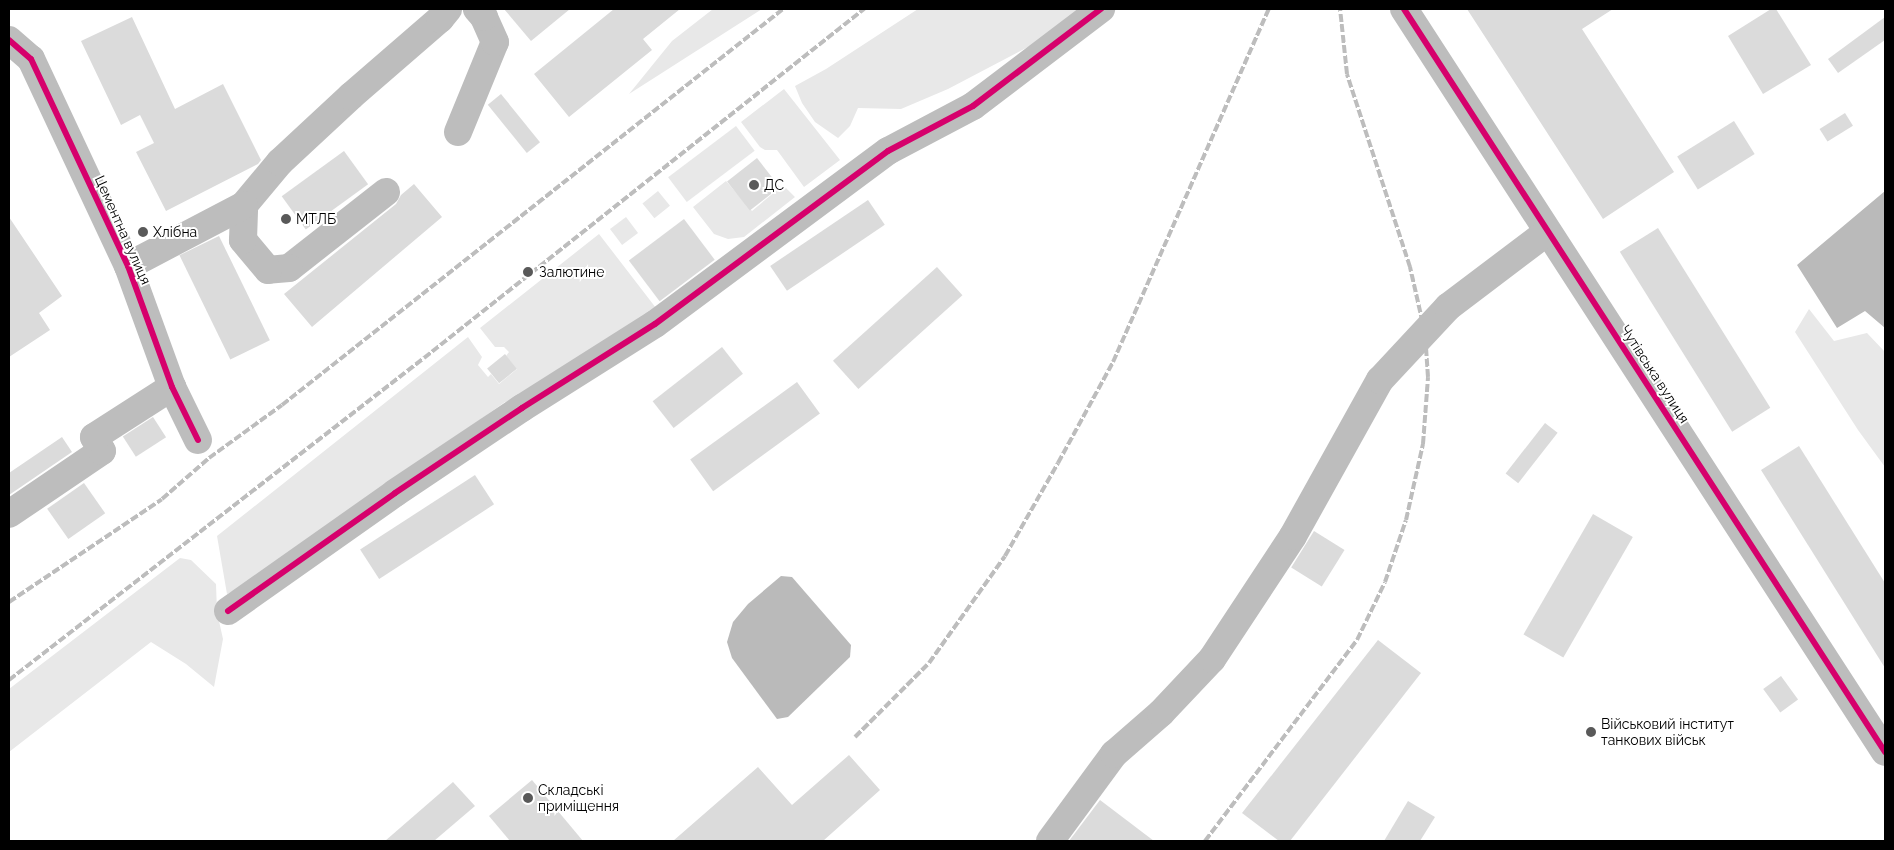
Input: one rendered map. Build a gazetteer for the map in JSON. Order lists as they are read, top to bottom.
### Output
{
  "streets": {
    "street": ["Цементна вулиця", "Чутівська вулиця"]
  },
  "places": [
    "ДС",
    "МТЛБ",
    "Хлібна",
    "Залютине",
    "Військовий інститут танкових військ",
    "Складські приміщення"
  ]
}
